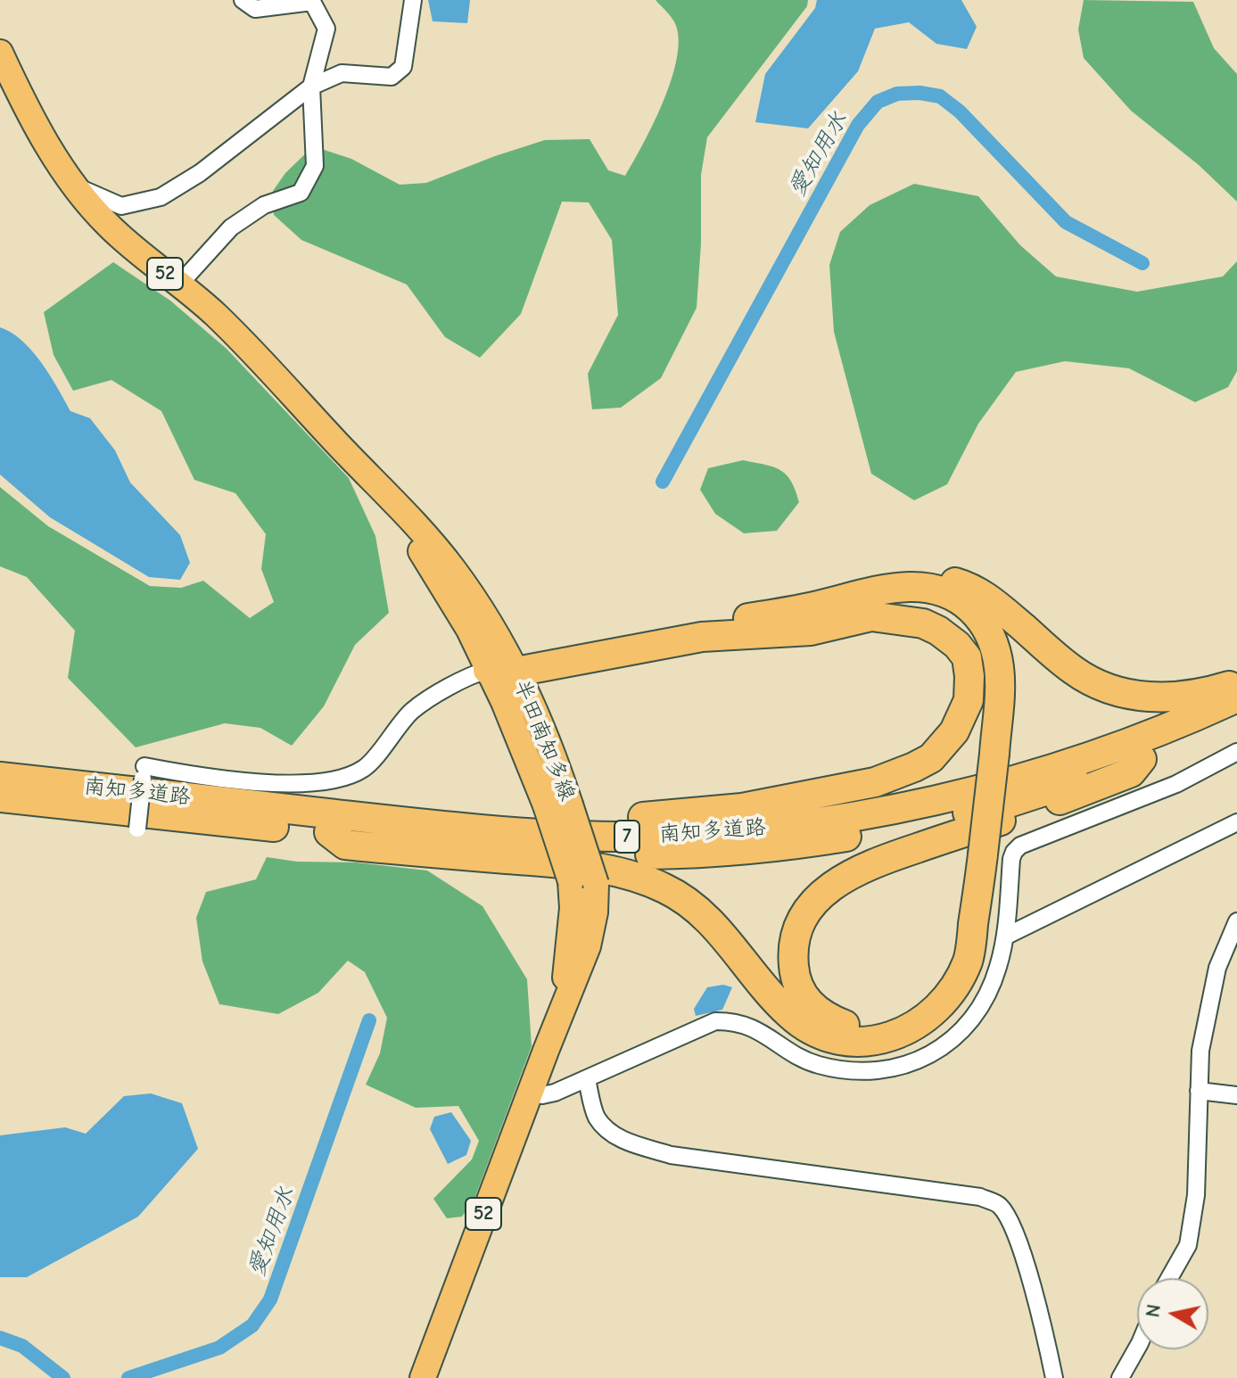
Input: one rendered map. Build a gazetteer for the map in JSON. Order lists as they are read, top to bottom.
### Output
{
  "streets": {
    "highway": ["南知多道路", "7"],
    "main road": ["52", "半田南知多線"]
  },
  "water": ["愛知用水"],
  "north": "left"
}
